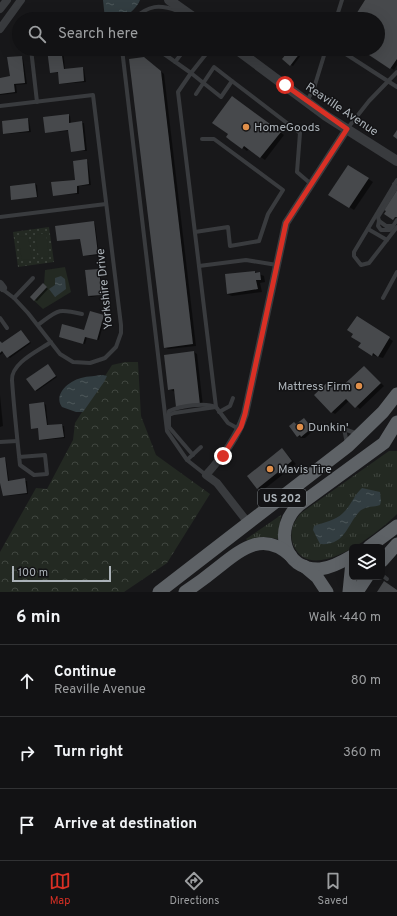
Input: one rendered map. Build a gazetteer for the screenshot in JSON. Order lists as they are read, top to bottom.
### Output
{
  "streets": {
    "highway": ["US 202"],
    "street": ["Reaville Avenue"],
    "lane": ["Yorkshire Drive"]
  },
  "places": [
    "HomeGoods",
    "Mattress Firm",
    "Dunkin'",
    "Mavis Tire"
  ],
  "scale_bar": "100 m",
  "page": {
    "search": "Search here",
    "scale": "100 m",
    "heading": ["6 min", "Walk · 440 m"],
    "list": [
      ["Continue", "Reaville Avenue", "80 m"],
      ["Turn right", "360 m"],
      "Arrive at destination"
    ],
    "nav": ["Map", "Directions", "Saved"]
  }
}
